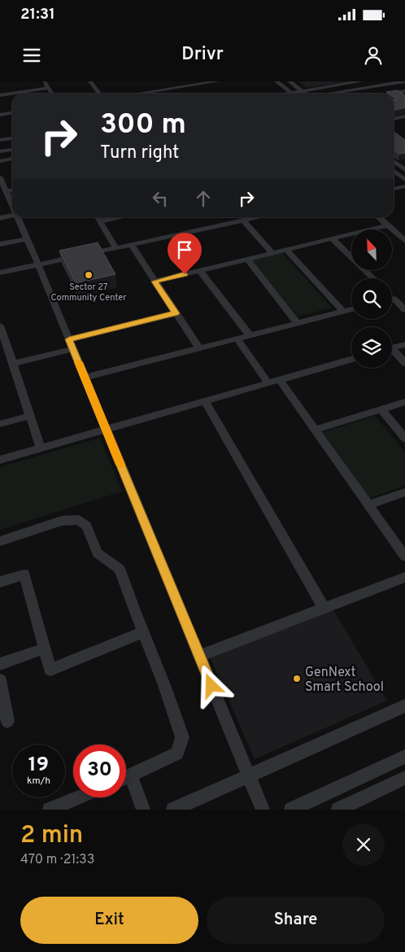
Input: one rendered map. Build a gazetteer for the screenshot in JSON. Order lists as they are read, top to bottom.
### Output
{
  "places": ["Sector 27 Community Center", "GenNext Smart School"],
  "north": "top left",
  "page": {
    "status": "21:31",
    "header": "Drivr",
    "turn": ["300 m", "Turn right"],
    "speed": "19 km/h",
    "limit": "30",
    "heading": ["2 min", "470 m · 21:33"],
    "buttons": ["Exit", "Share"]
  }
}
